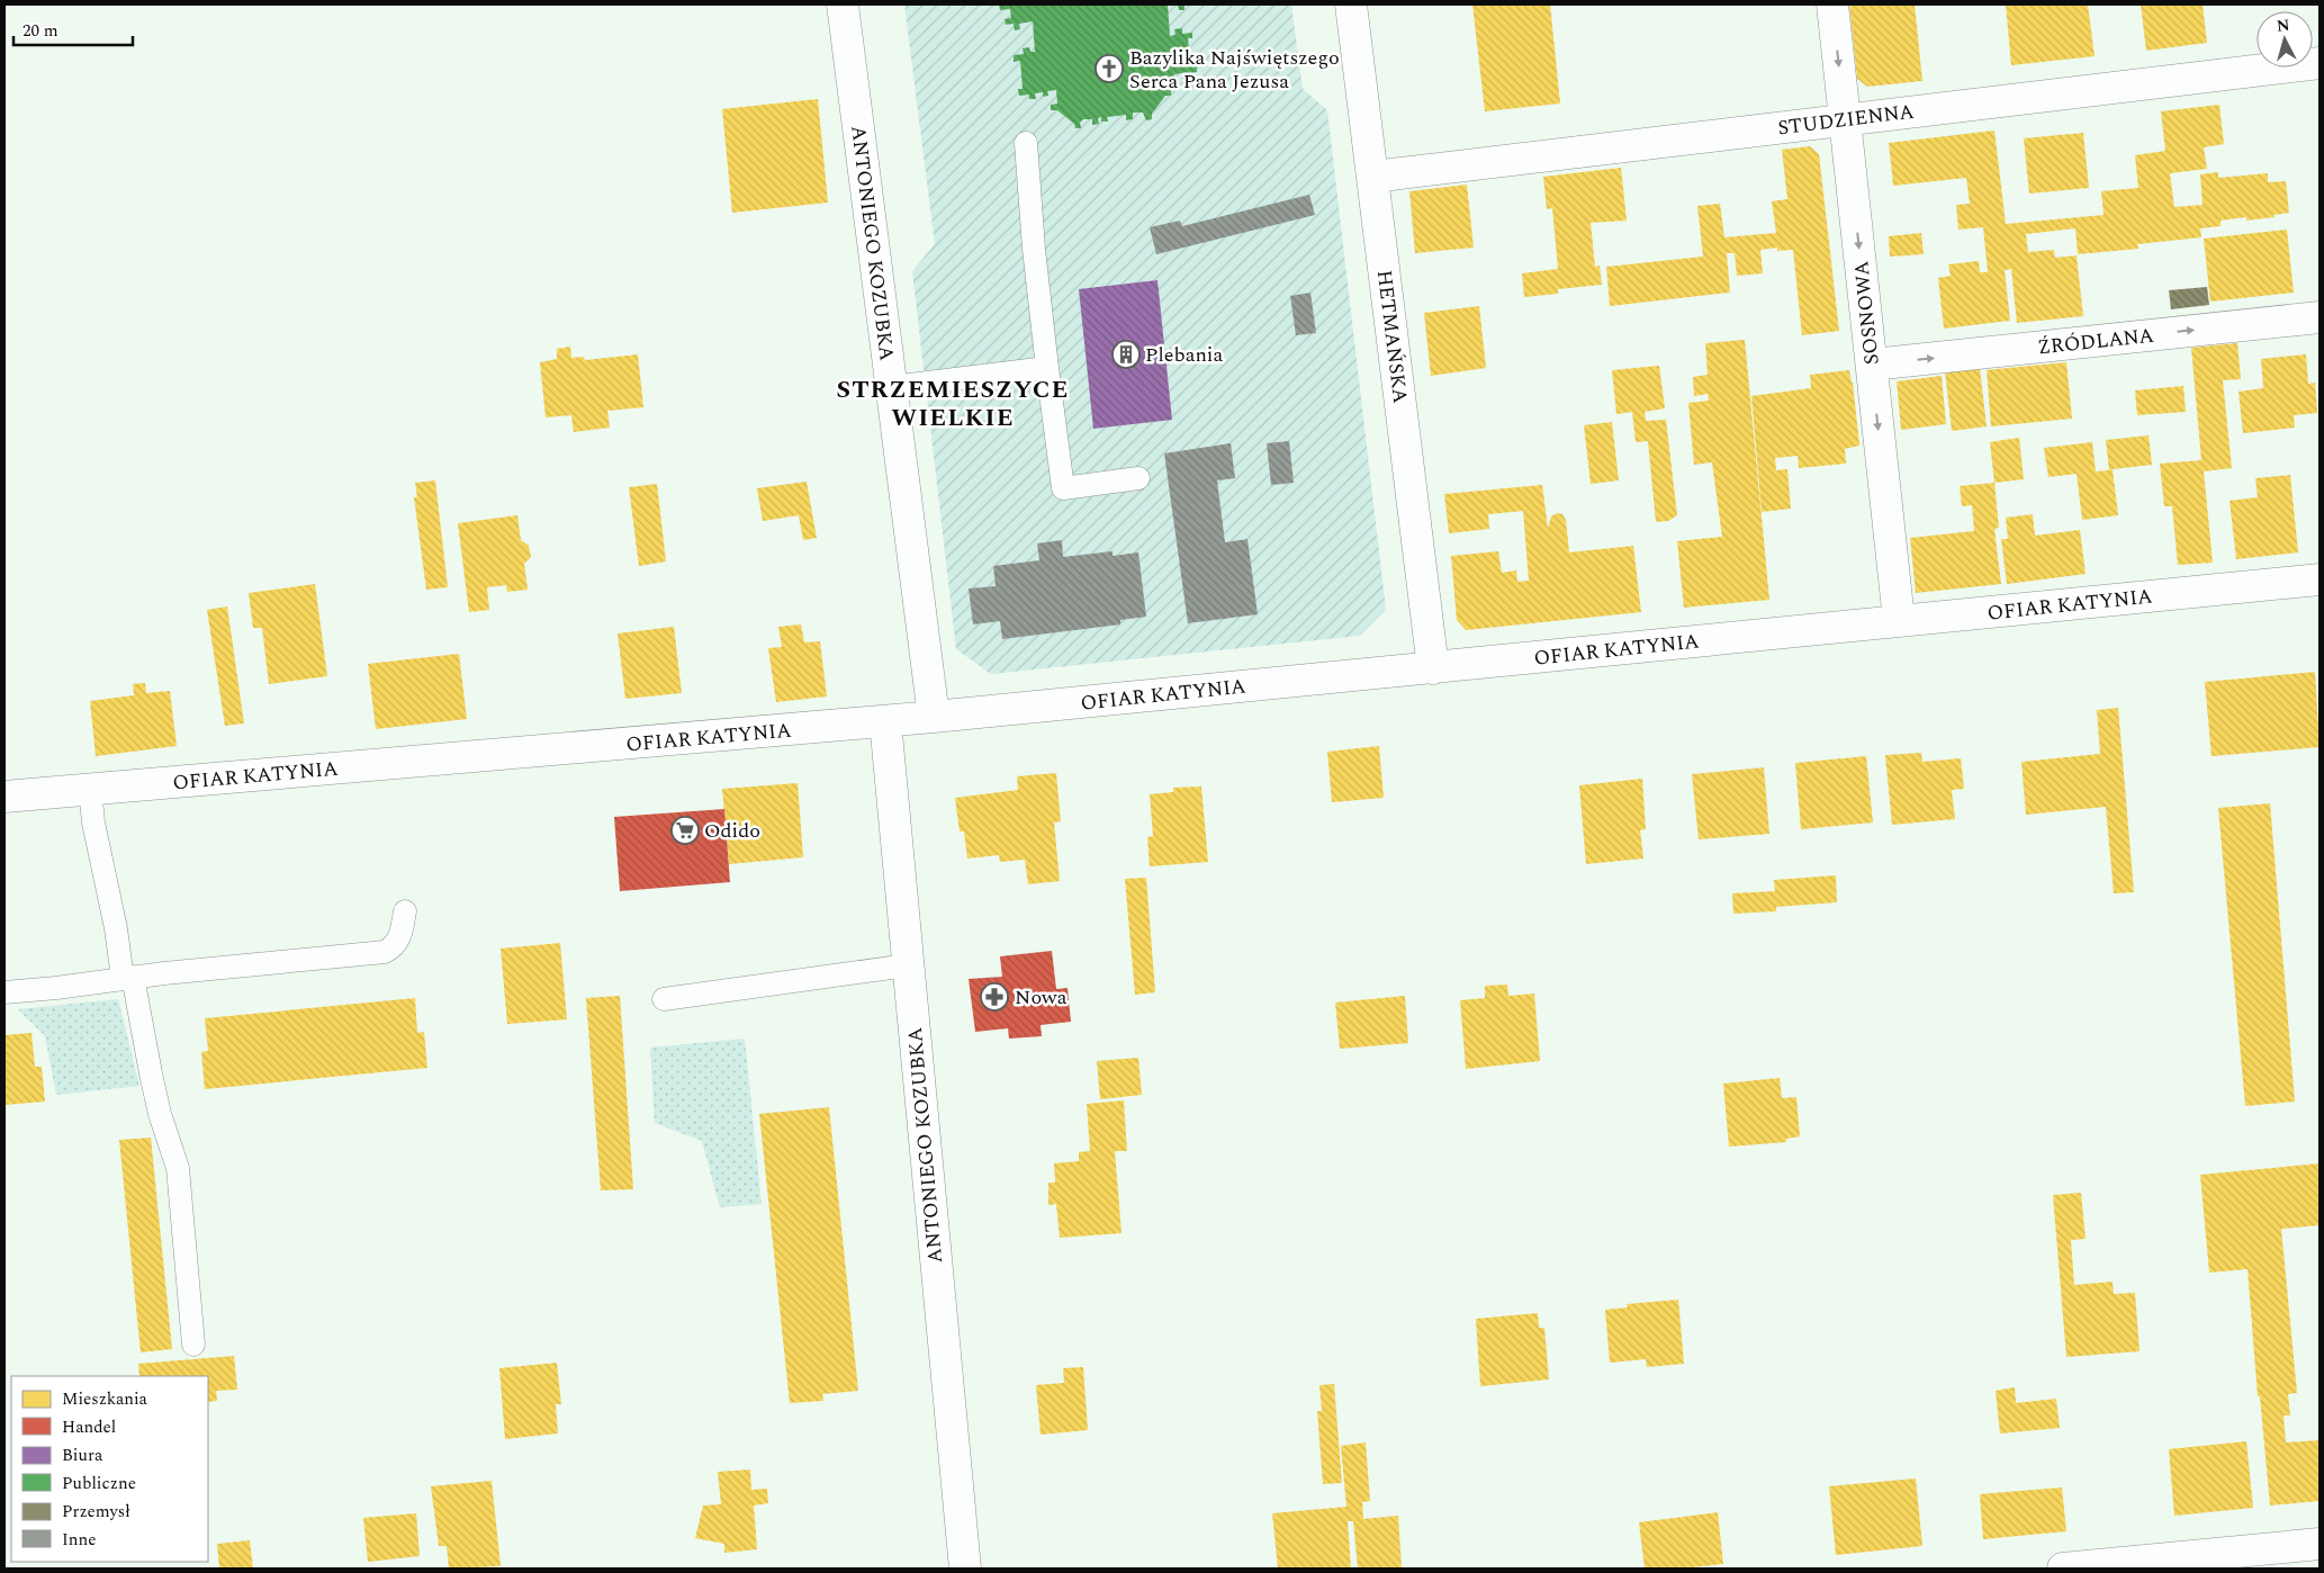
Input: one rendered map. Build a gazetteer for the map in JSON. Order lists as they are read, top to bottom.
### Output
{
  "streets": {
    "street": [
      "STUDZIENNA",
      "ANTONIEGO KOZUBKA",
      "SOSNOWA",
      "HETMAŃSKA",
      "ŹRÓDLANA",
      "OFIAR KATYNIA"
    ]
  },
  "crossings": [
    ["STUDZIENNA", "SOSNOWA"],
    ["STUDZIENNA", "HETMAŃSKA"],
    ["ANTONIEGO KOZUBKA", "OFIAR KATYNIA"],
    ["SOSNOWA", "ŹRÓDLANA"],
    ["SOSNOWA", "OFIAR KATYNIA"],
    ["HETMAŃSKA", "OFIAR KATYNIA"]
  ],
  "one_way": ["SOSNOWA", "ŹRÓDLANA"],
  "districts": ["STRZEMIESZYCE WIELKIE"],
  "places": {
    "church": ["Bazylika Najświętszego Serca Pana Jezusa"],
    "building": ["Plebania"],
    "supermarket": ["Odido"],
    "pharmacy": ["Nowa"]
  },
  "legend": [
    "Mieszkania",
    "Handel",
    "Biura",
    "Publiczne",
    "Przemysł",
    "Inne"
  ],
  "scale_bar": "20 m",
  "north": "top"
}
